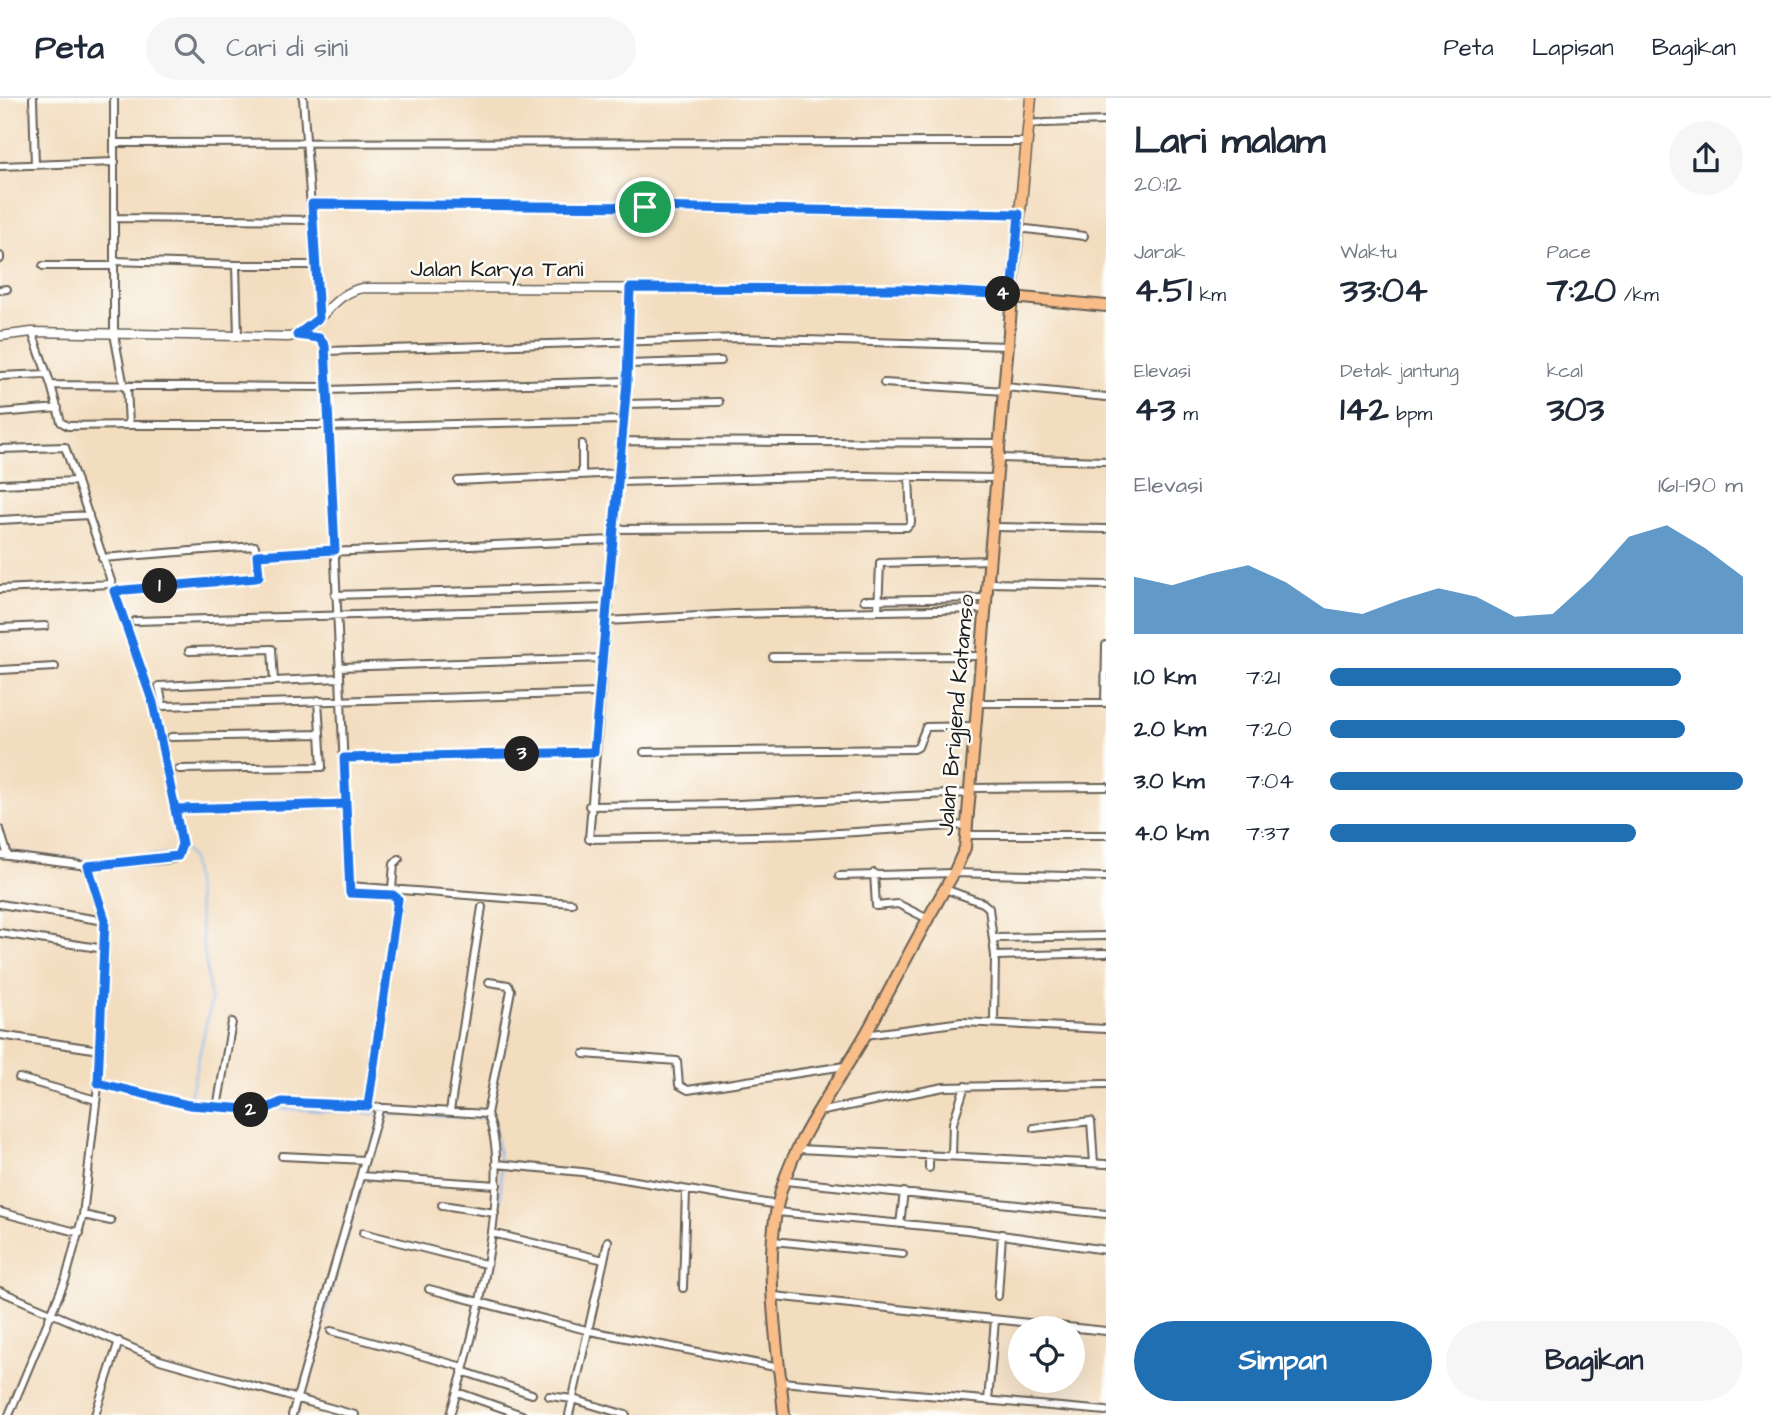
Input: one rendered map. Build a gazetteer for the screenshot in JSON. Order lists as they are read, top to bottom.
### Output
{
  "streets": {
    "highway": ["Jalan Brigjend Katamso"],
    "street": ["Jalan Karya Tani"]
  },
  "crossings": [
    ["Jalan Karya Tani", "Jalan Brigjend Katamso"]
  ],
  "page": {
    "header": "Peta",
    "search": "Cari di sini",
    "nav": ["Peta", "Lapisan", "Bagikan"],
    "heading": ["Lari malam", "20:12"],
    "stats": [
      ["Jarak", "4.51 km"],
      ["Waktu", "33:04"],
      ["Pace", "7:20 /km"],
      ["Elevasi", "43 m"],
      ["Detak jantung", "142 bpm"],
      ["kcal", "303"]
    ],
    "pins": [
      "4",
      "1",
      "3",
      "2"
    ],
    "chart": ["Elevasi", "161–190 m"],
    "list": [
      {
        "name": "1.0 km",
        "note": "7:21"
      },
      {
        "name": "2.0 km",
        "note": "7:20"
      },
      {
        "name": "3.0 km",
        "note": "7:04"
      },
      {
        "name": "4.0 km",
        "note": "7:37"
      }
    ],
    "buttons": ["Simpan", "Bagikan"]
  }
}
